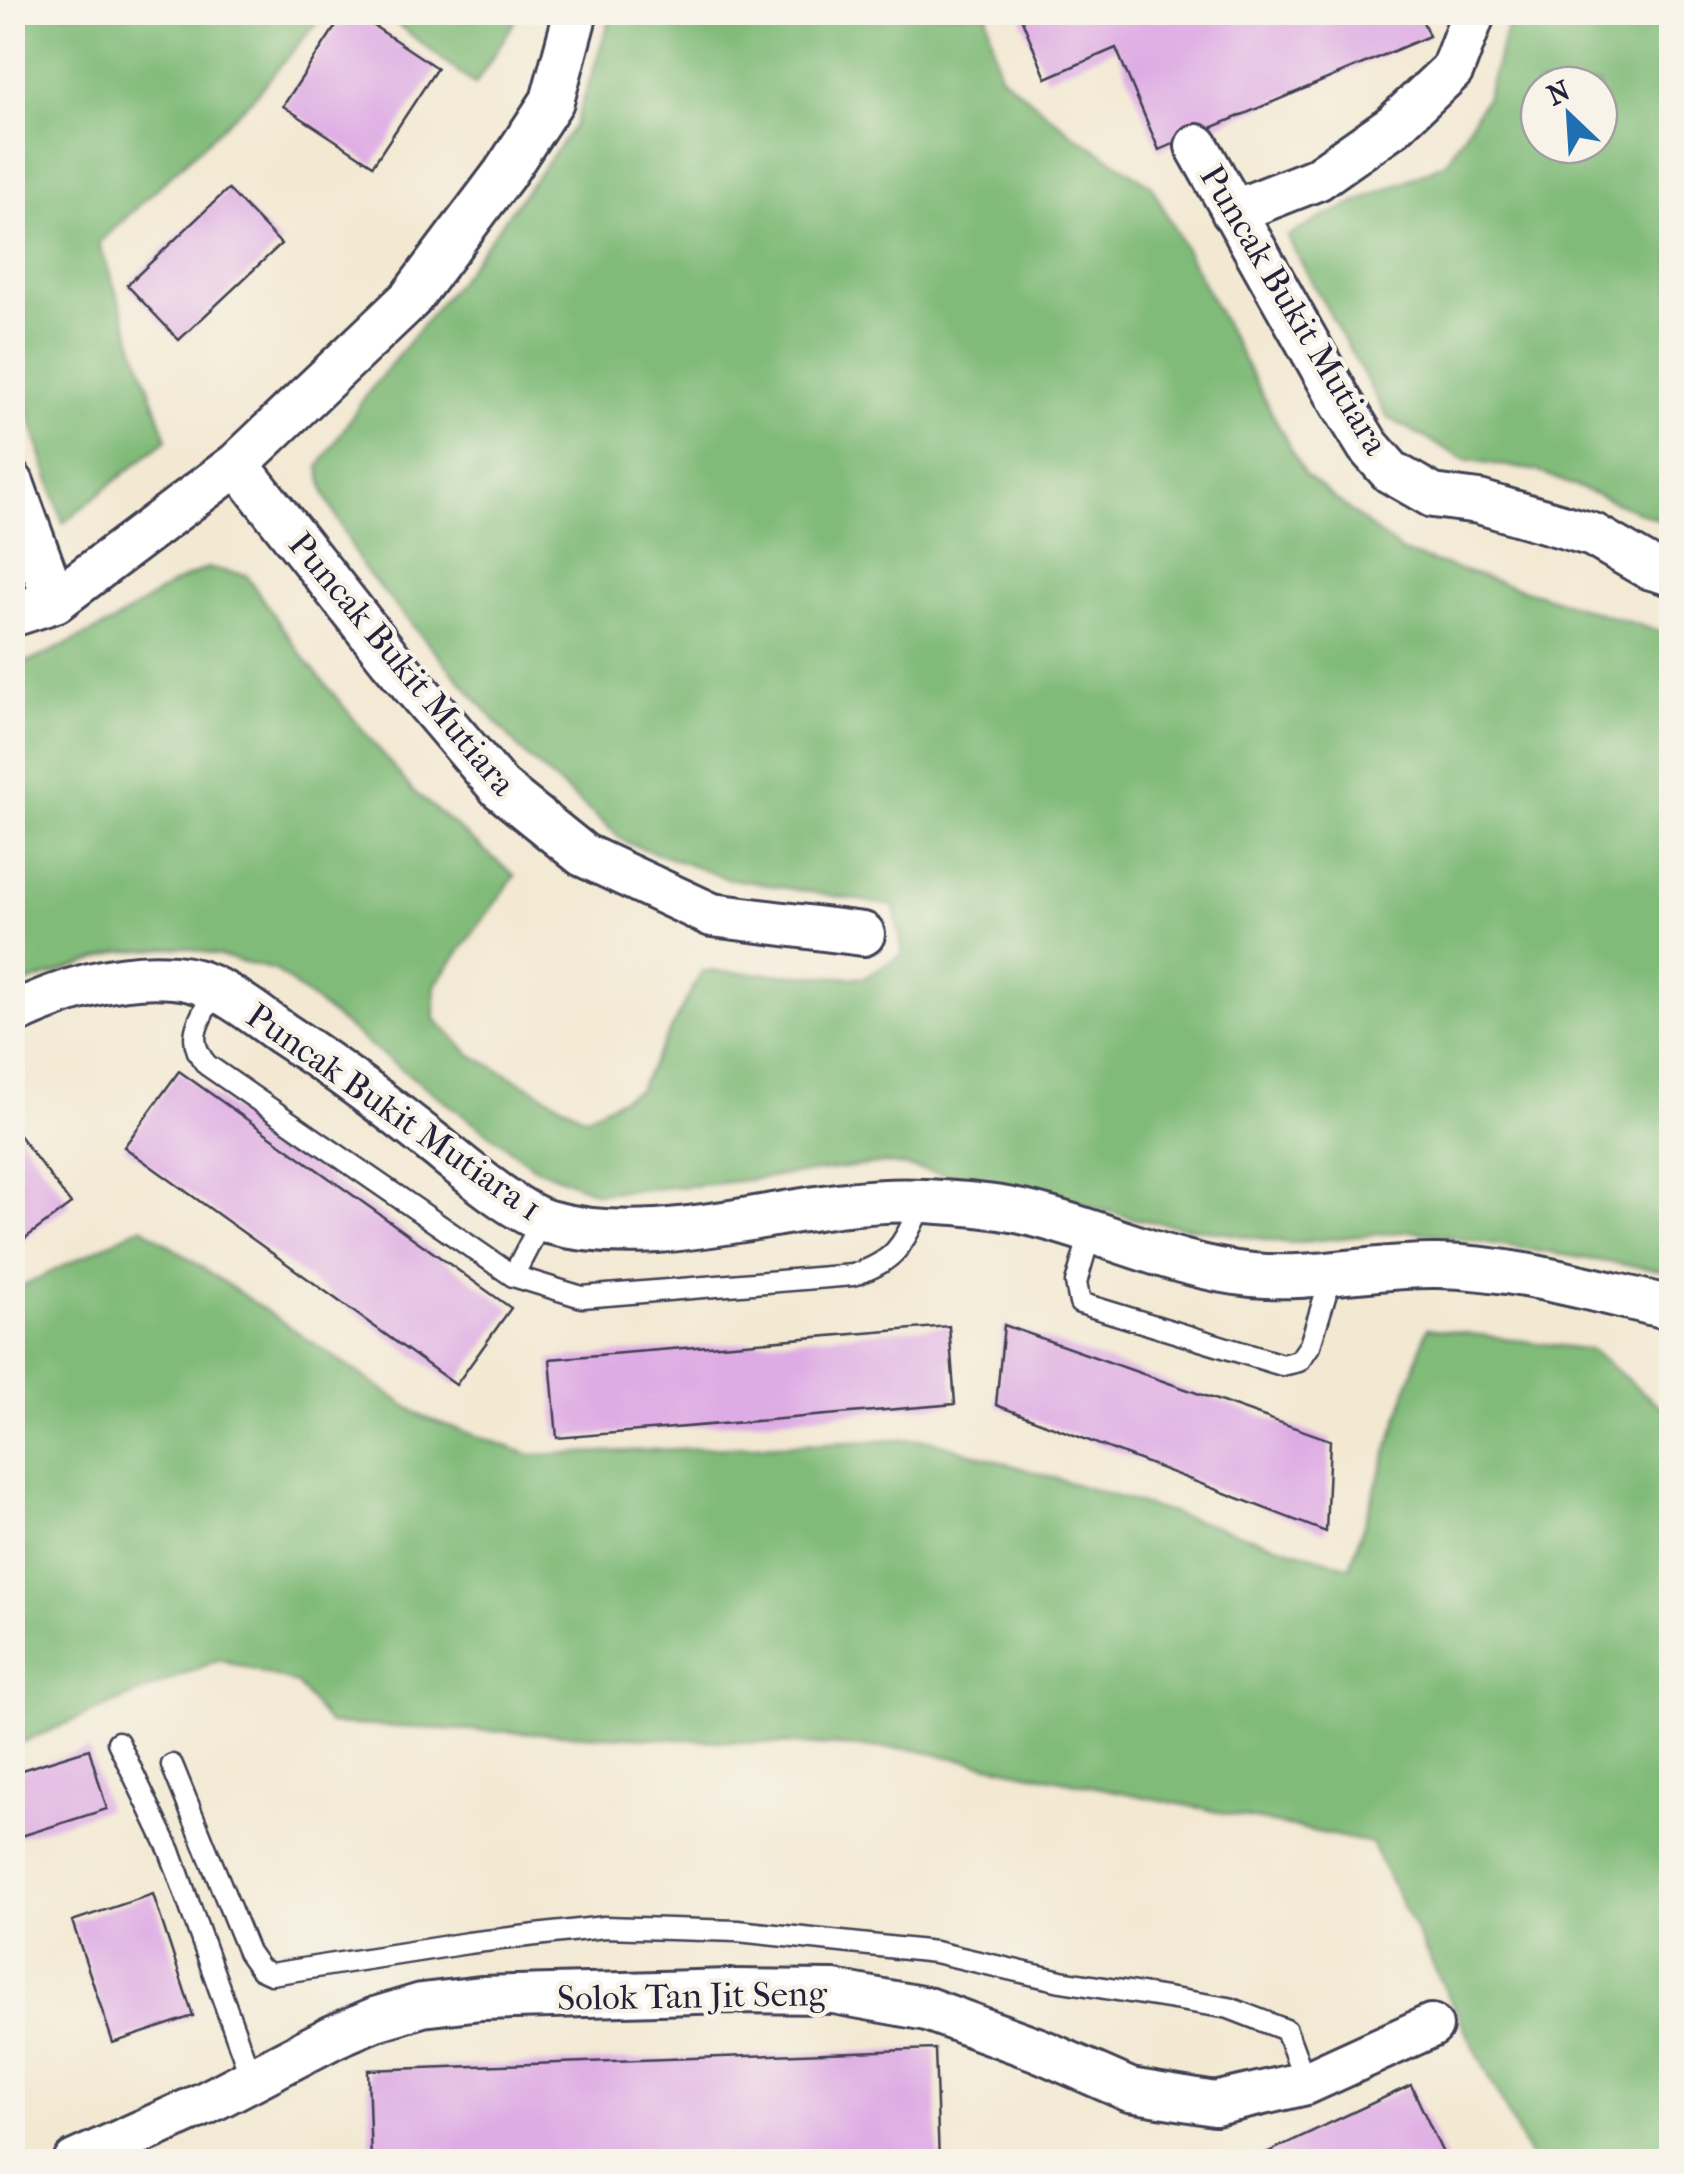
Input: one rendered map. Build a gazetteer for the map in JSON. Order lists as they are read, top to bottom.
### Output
{
  "streets": {
    "street": ["Puncak Bukit Mutiara", "Puncak Bukit Mutiara 1", "Solok Tan Jit Seng"]
  },
  "north": "top left"
}
